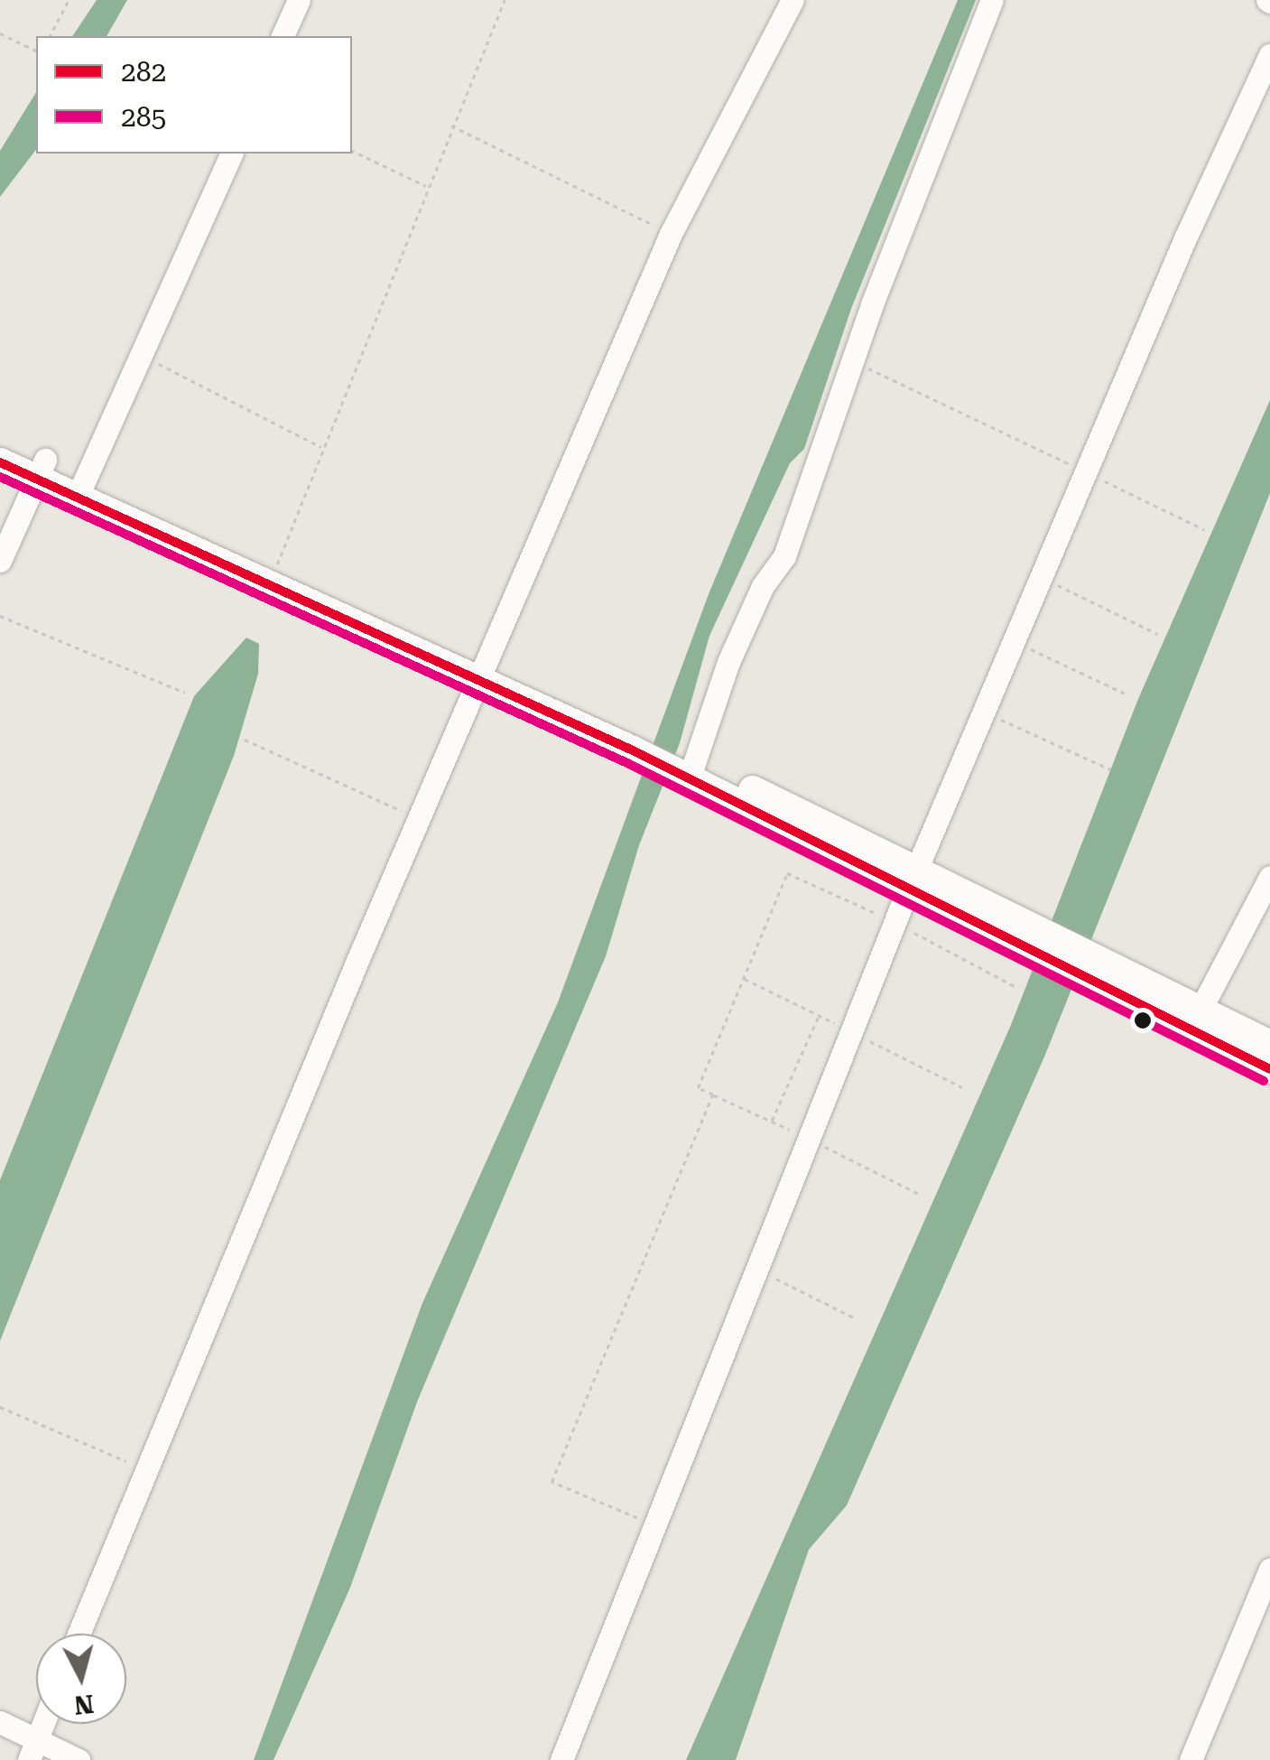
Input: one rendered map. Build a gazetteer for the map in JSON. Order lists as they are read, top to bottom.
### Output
{
  "lines": ["transit line 282", "transit line 285"],
  "legend": ["282", "285"],
  "north": "bottom"
}
